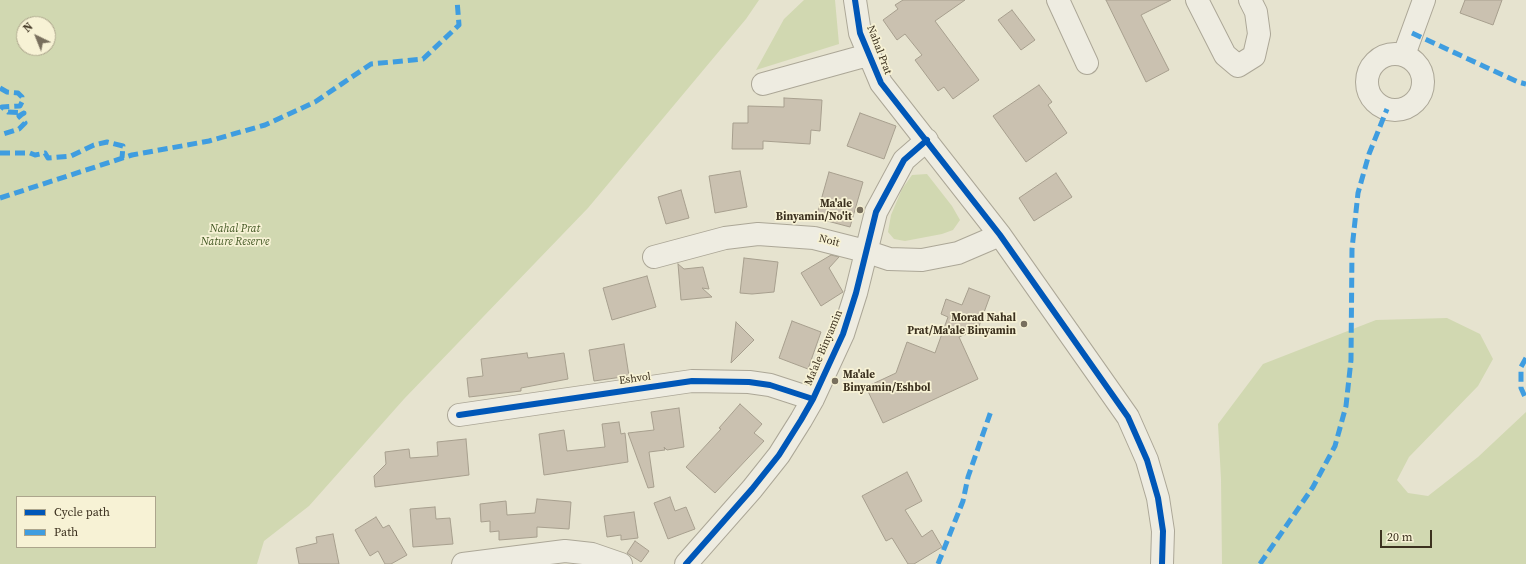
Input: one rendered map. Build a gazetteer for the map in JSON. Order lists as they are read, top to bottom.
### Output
{
  "streets": {
    "street": [
      "Nahal Prat",
      "Noit",
      "Ma'ale Binyamin",
      "Eshvol"
    ]
  },
  "crossings": [
    ["Nahal Prat", "Noit"],
    ["Nahal Prat", "Ma'ale Binyamin"],
    ["Noit", "Ma'ale Binyamin"],
    ["Ma'ale Binyamin", "Eshvol"]
  ],
  "parks": ["Nahal Prat Nature Reserve"],
  "places": ["Ma'ale Binyamin/No'it", "Morad Nahal Prat/Ma'ale Binyamin", "Ma'ale Binyamin/Eshbol"],
  "legend": ["Cycle path", "Path"],
  "scale_bar": "20 m",
  "north": "top left"
}
